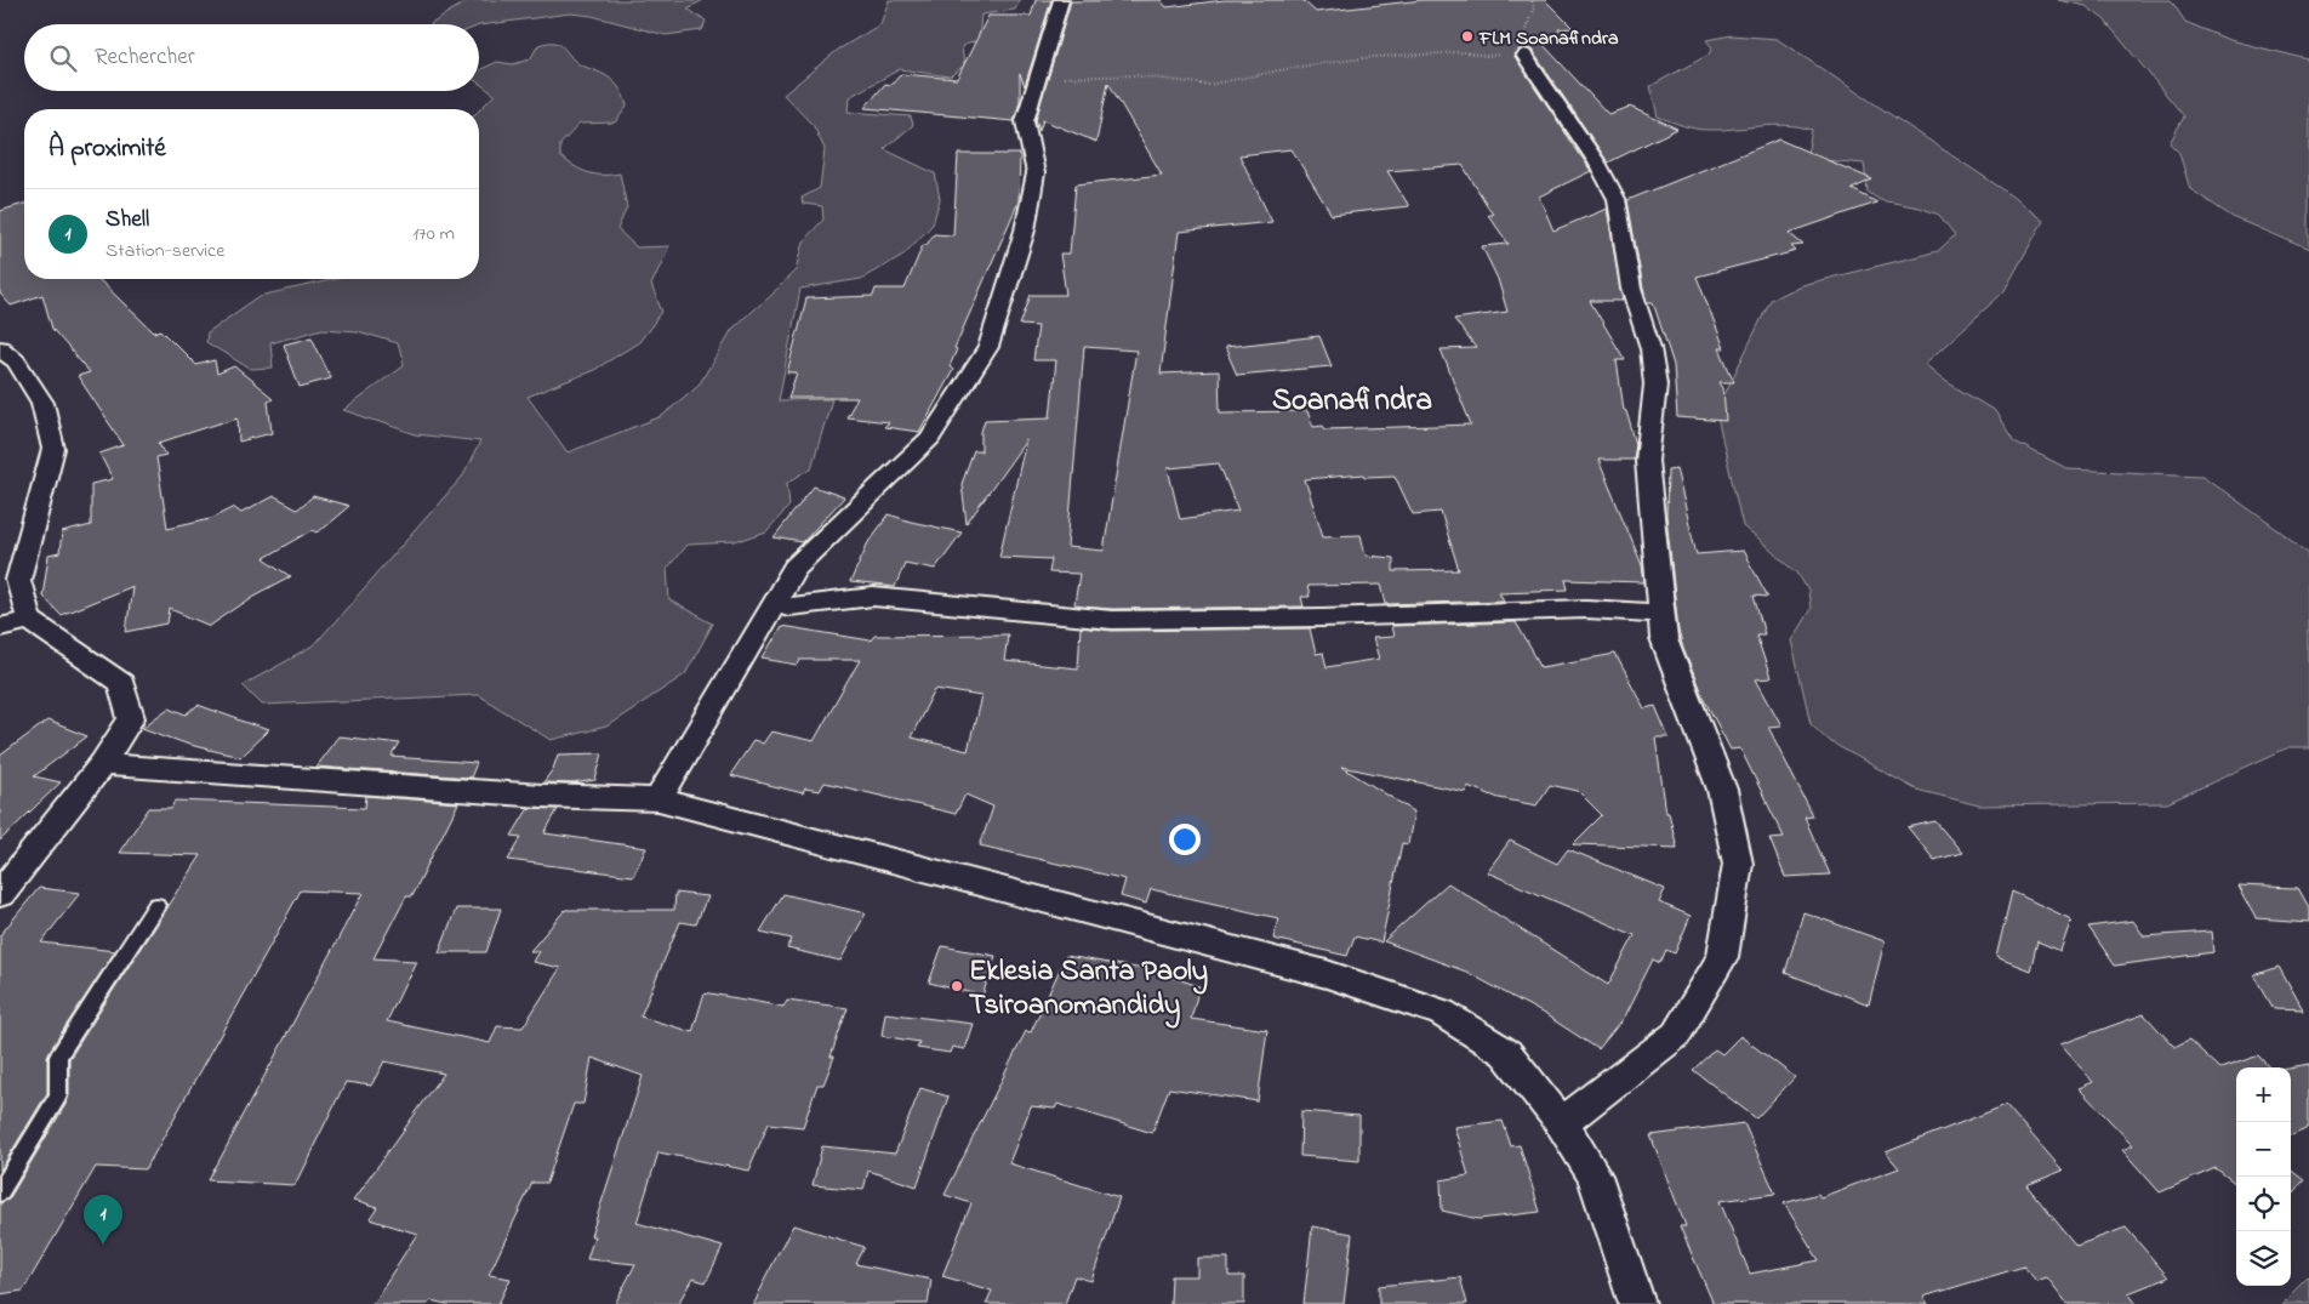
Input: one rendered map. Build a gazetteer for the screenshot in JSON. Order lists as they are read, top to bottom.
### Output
{
  "districts": ["Soanafindra"],
  "places": ["FLM Soanafindra", "Eklesia Santa Paoly Tsiroanomandidy"],
  "page": {
    "search": "Rechercher",
    "heading": "À proximité",
    "list": [
      {
        "mark": "1",
        "name": "Shell",
        "note": "Station-service",
        "value": "170 m"
      }
    ],
    "map_buttons": ["+", "−"],
    "pins": "1"
  }
}
